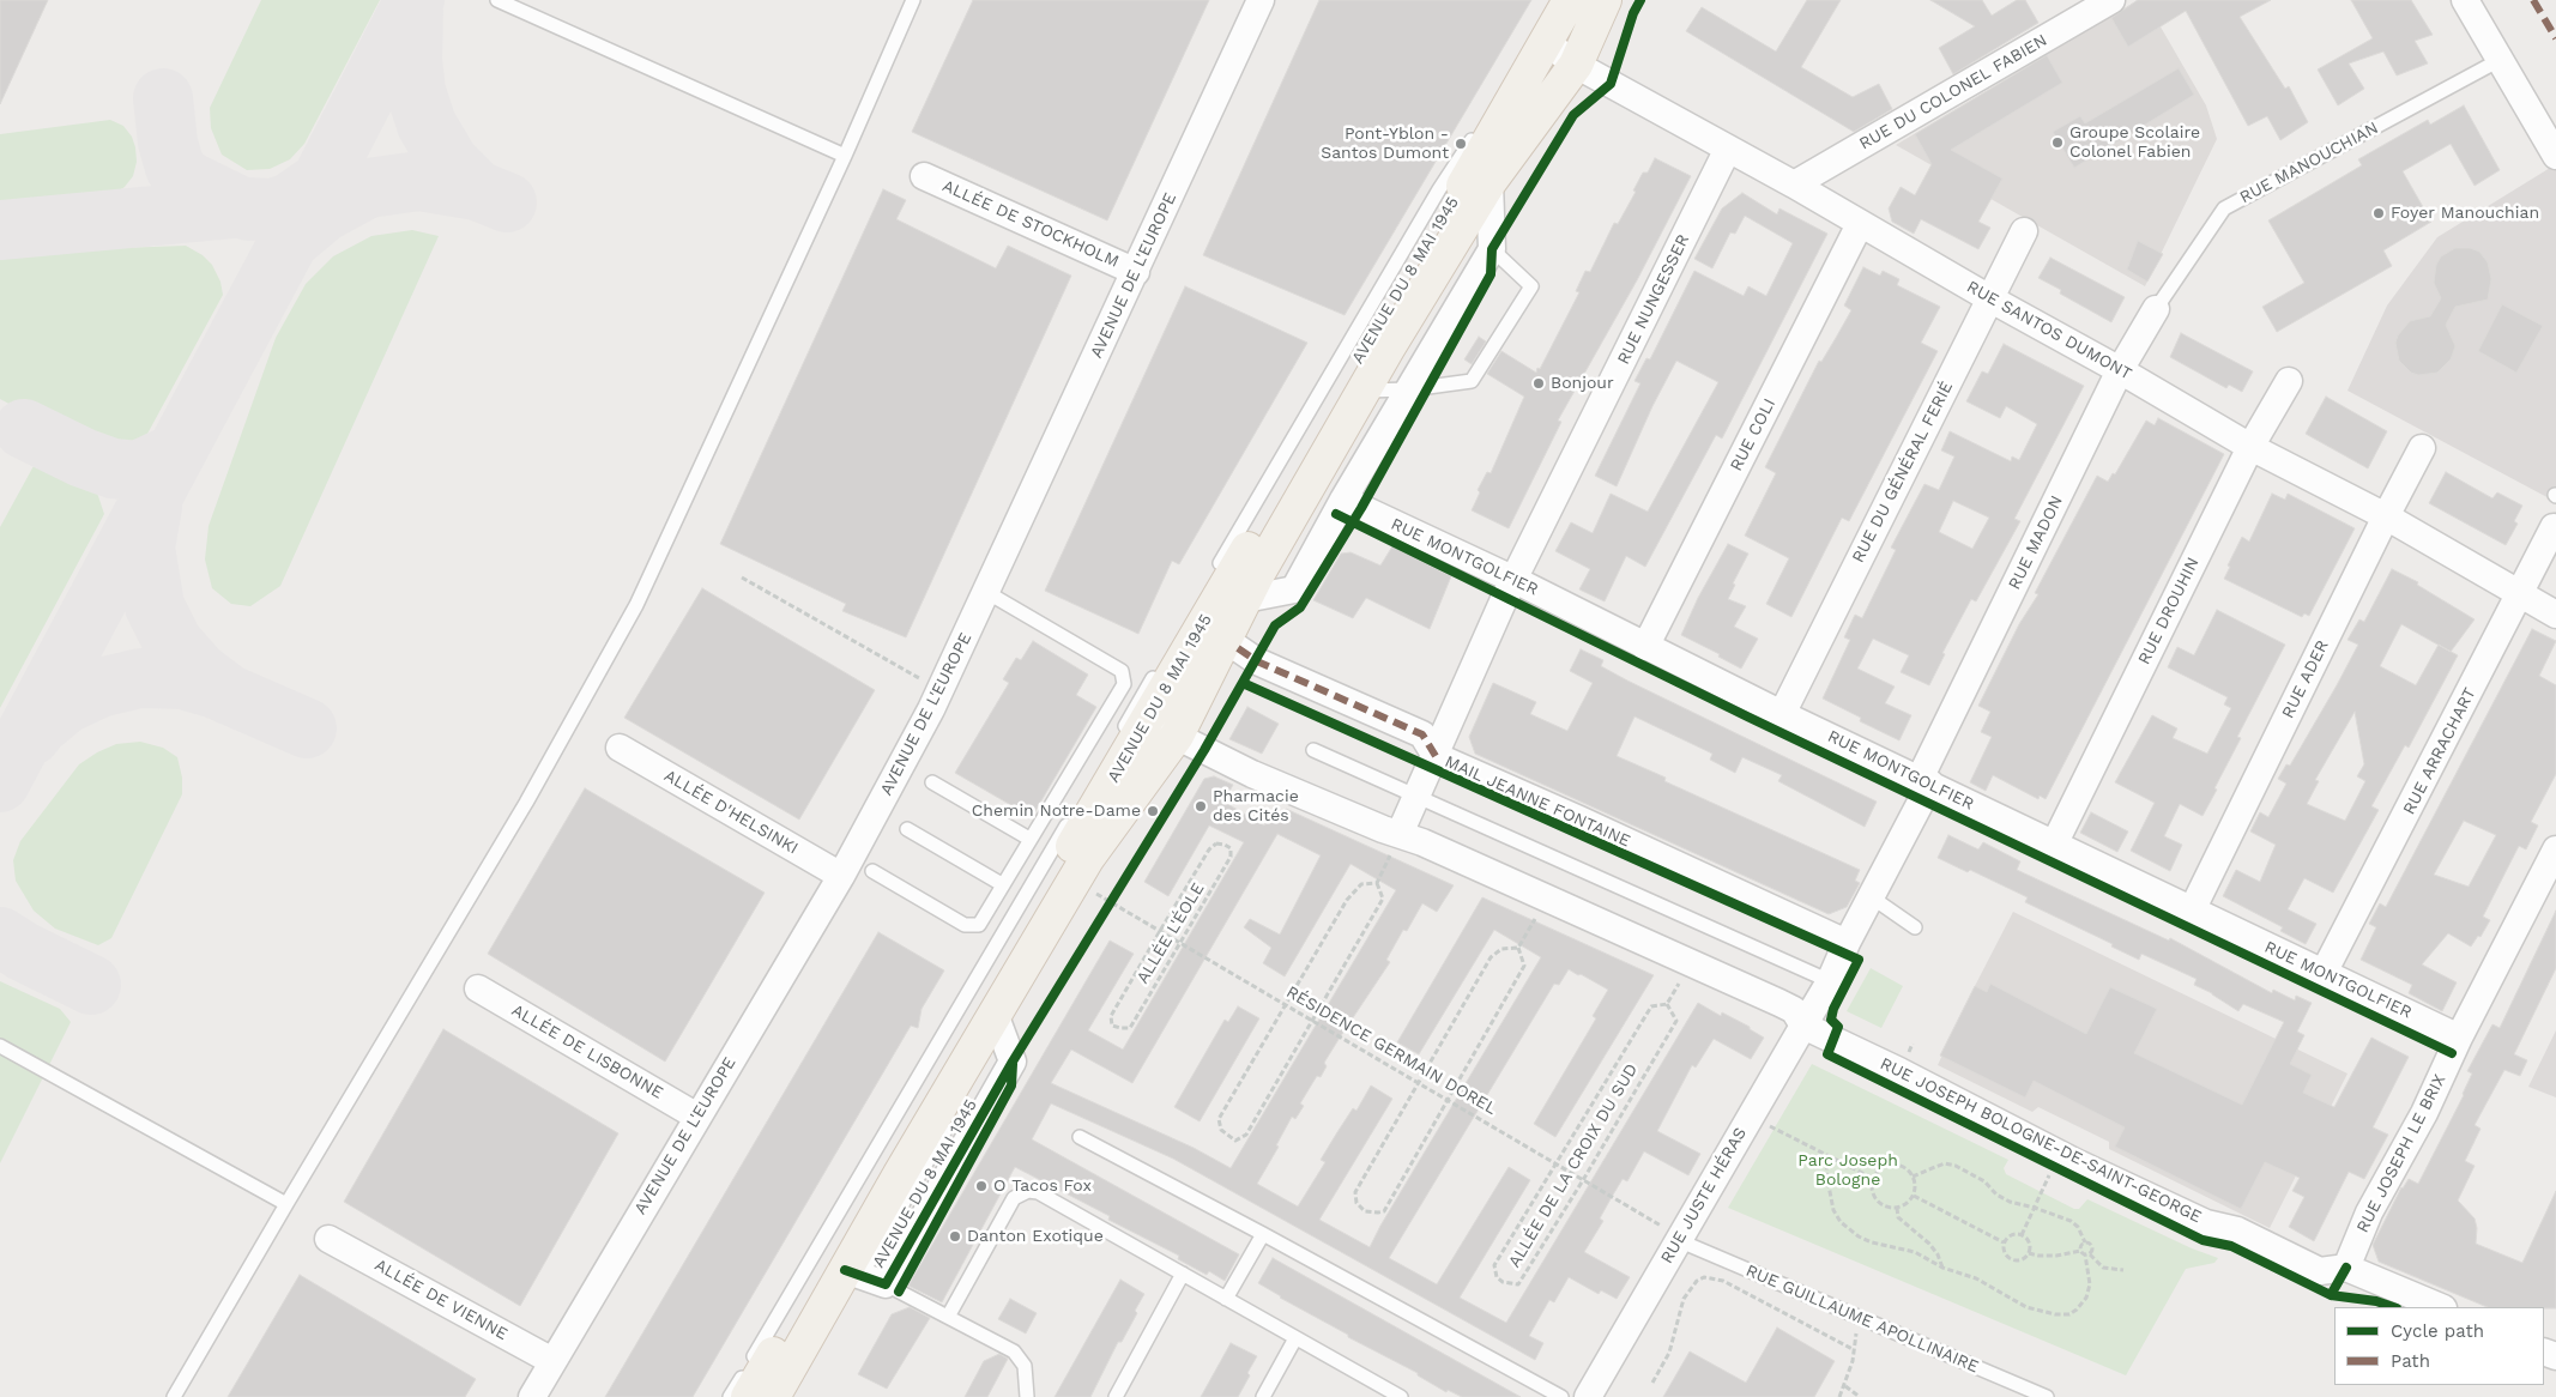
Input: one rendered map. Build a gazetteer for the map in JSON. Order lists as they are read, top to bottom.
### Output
{
  "streets": {
    "main road": ["AVENUE DU 8 MAI 1945"],
    "street": [
      "RUE DU COLONEL FABIEN",
      "ALLÉE DE STOCKHOLM",
      "AVENUE DE L'EUROPE",
      "RUE NUNGESSER",
      "RUE SANTOS DUMONT",
      "RUE COLI",
      "RUE DU GÉNÉRAL FERIÉ",
      "RUE MADON",
      "RUE MONTGOLFIER",
      "RUE DROUHIN",
      "RUE ADER",
      "RUE ARRACHART",
      "MAIL JEANNE FONTAINE",
      "ALLÉE D'HELSINKI",
      "ALLÉE DE LISBONNE",
      "RUE JOSEPH BOLOGNE-DE-SAINT-GEORGE",
      "RUE JOSEPH LE BRIX",
      "RUE JUSTE HÉRAS",
      "ALLÉE DE VIENNE"
    ],
    "lane": ["RUE MANOUCHIAN", "RUE GUILLAUME APOLLINAIRE"],
    "path": ["ALLÉE L'ÉOLE", "RÉSIDENCE GERMAIN DOREL", "ALLÉE DE LA CROIX DU SUD"]
  },
  "crossings": [
    ["RUE DU COLONEL FABIEN", "RUE SANTOS DUMONT"],
    ["RUE MANOUCHIAN", "RUE MADON"],
    ["ALLÉE DE STOCKHOLM", "AVENUE DE L'EUROPE"],
    ["AVENUE DE L'EUROPE", "ALLÉE D'HELSINKI"],
    ["AVENUE DE L'EUROPE", "ALLÉE DE LISBONNE"],
    ["AVENUE DE L'EUROPE", "ALLÉE DE VIENNE"],
    ["AVENUE DU 8 MAI 1945", "RUE SANTOS DUMONT"],
    ["RUE NUNGESSER", "RUE SANTOS DUMONT"],
    ["RUE NUNGESSER", "RUE MONTGOLFIER"],
    ["RUE NUNGESSER", "MAIL JEANNE FONTAINE"],
    ["RUE SANTOS DUMONT", "RUE COLI"],
    ["RUE SANTOS DUMONT", "RUE DU GÉNÉRAL FERIÉ"],
    ["RUE SANTOS DUMONT", "RUE MADON"],
    ["RUE SANTOS DUMONT", "RUE DROUHIN"],
    ["RUE SANTOS DUMONT", "RUE ADER"],
    ["RUE SANTOS DUMONT", "RUE ARRACHART"],
    ["RUE COLI", "RUE MONTGOLFIER"],
    ["RUE DU GÉNÉRAL FERIÉ", "RUE MONTGOLFIER"],
    ["RUE MADON", "RUE MONTGOLFIER"],
    ["RUE MADON", "RUE JUSTE HÉRAS"],
    ["RUE MONTGOLFIER", "RUE DROUHIN"],
    ["RUE MONTGOLFIER", "RUE ADER"],
    ["RUE MONTGOLFIER", "RUE ARRACHART"],
    ["RUE MONTGOLFIER", "RUE JOSEPH LE BRIX"],
    ["MAIL JEANNE FONTAINE", "RUE JUSTE HÉRAS"],
    ["ALLÉE L'ÉOLE", "RÉSIDENCE GERMAIN DOREL"],
    ["RÉSIDENCE GERMAIN DOREL", "ALLÉE DE LA CROIX DU SUD"],
    ["RÉSIDENCE GERMAIN DOREL", "RUE JUSTE HÉRAS"],
    ["RÉSIDENCE GERMAIN DOREL", "RUE GUILLAUME APOLLINAIRE"],
    ["RUE JOSEPH BOLOGNE-DE-SAINT-GEORGE", "RUE JOSEPH LE BRIX"],
    ["RUE JOSEPH BOLOGNE-DE-SAINT-GEORGE", "RUE JUSTE HÉRAS"],
    ["RUE JUSTE HÉRAS", "RUE GUILLAUME APOLLINAIRE"]
  ],
  "parks": ["Parc Joseph Bologne"],
  "places": [
    "Groupe Scolaire Colonel Fabien",
    "Pont-Yblon - Santos Dumont",
    "Foyer Manouchian",
    "Bonjour",
    "Pharmacie des Cités",
    "Chemin Notre-Dame",
    "O Tacos Fox",
    "Danton Exotique"
  ],
  "legend": ["Cycle path", "Path"]
}
